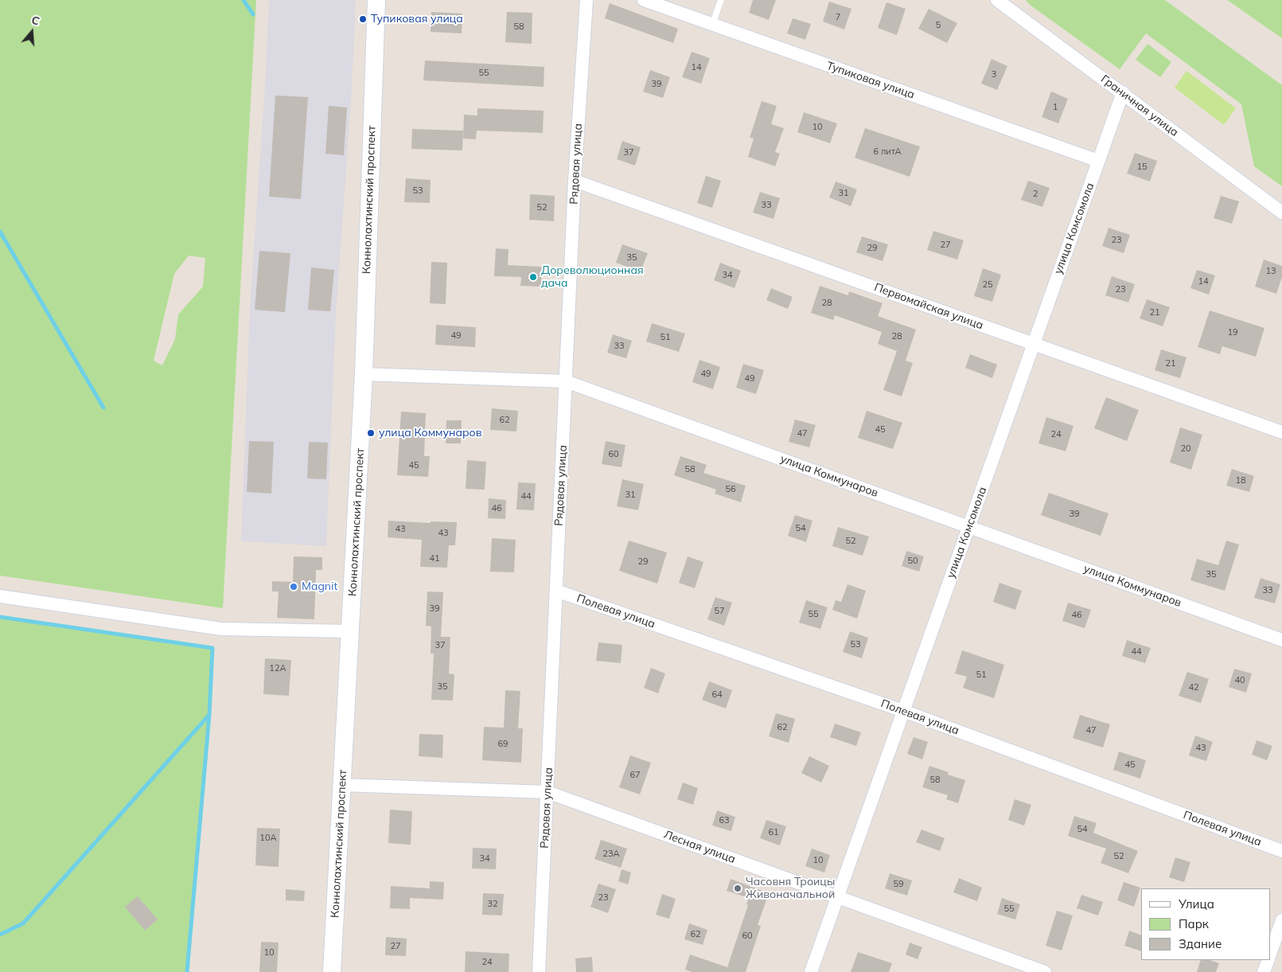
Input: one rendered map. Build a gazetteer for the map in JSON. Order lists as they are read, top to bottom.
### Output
{
  "streets": {
    "main road": ["Коннолахтинский проспект"],
    "street": [
      "Тупиковая улица",
      "Граничная улица",
      "Рядовая улица",
      "улица Комсомола",
      "Первомайская улица",
      "улица Коммунаров",
      "Полевая улица",
      "Лесная улица"
    ]
  },
  "crossings": [
    ["Тупиковая улица", "улица Комсомола"],
    ["Граничная улица", "улица Комсомола"],
    ["Рядовая улица", "Первомайская улица"],
    ["Рядовая улица", "улица Коммунаров"],
    ["Рядовая улица", "Полевая улица"],
    ["Рядовая улица", "Лесная улица"],
    ["Коннолахтинский проспект", "улица Коммунаров"],
    ["Коннолахтинский проспект", "Лесная улица"],
    ["улица Комсомола", "Первомайская улица"],
    ["улица Комсомола", "улица Коммунаров"],
    ["улица Комсомола", "Полевая улица"],
    ["улица Комсомола", "Лесная улица"]
  ],
  "places": [
    "Тупиковая улица",
    "Дореволюционная дача",
    "улица Коммунаров",
    "Magnit",
    "Часовня Троицы Живоначальной"
  ],
  "house_numbers": [
    "7",
    "5",
    "58",
    "14",
    "55",
    "3",
    "39",
    "1",
    "10",
    "6 литА",
    "37",
    "15",
    "53",
    "31",
    "2",
    "33",
    "52",
    "23",
    "27",
    "29",
    "35",
    "13",
    "34",
    "14",
    "25",
    "23",
    "28",
    "21",
    "19",
    "49",
    "28",
    "51",
    "33",
    "21",
    "49",
    "49",
    "62",
    "45",
    "47",
    "24",
    "20",
    "60",
    "45",
    "58",
    "18",
    "56",
    "31",
    "44",
    "46",
    "39",
    "54",
    "43",
    "43",
    "52",
    "41",
    "50",
    "29",
    "35",
    "33",
    "39",
    "57",
    "55",
    "46",
    "53",
    "37",
    "44",
    "12А",
    "51",
    "40",
    "35",
    "42",
    "64",
    "62",
    "47",
    "69",
    "43",
    "45",
    "67",
    "58",
    "63",
    "54",
    "61",
    "10А",
    "23А",
    "52",
    "34",
    "10",
    "59",
    "23",
    "32",
    "55",
    "62",
    "60",
    "27",
    "10",
    "24"
  ],
  "legend": ["Улица", "Парк", "Здание"],
  "north": "top"
}
